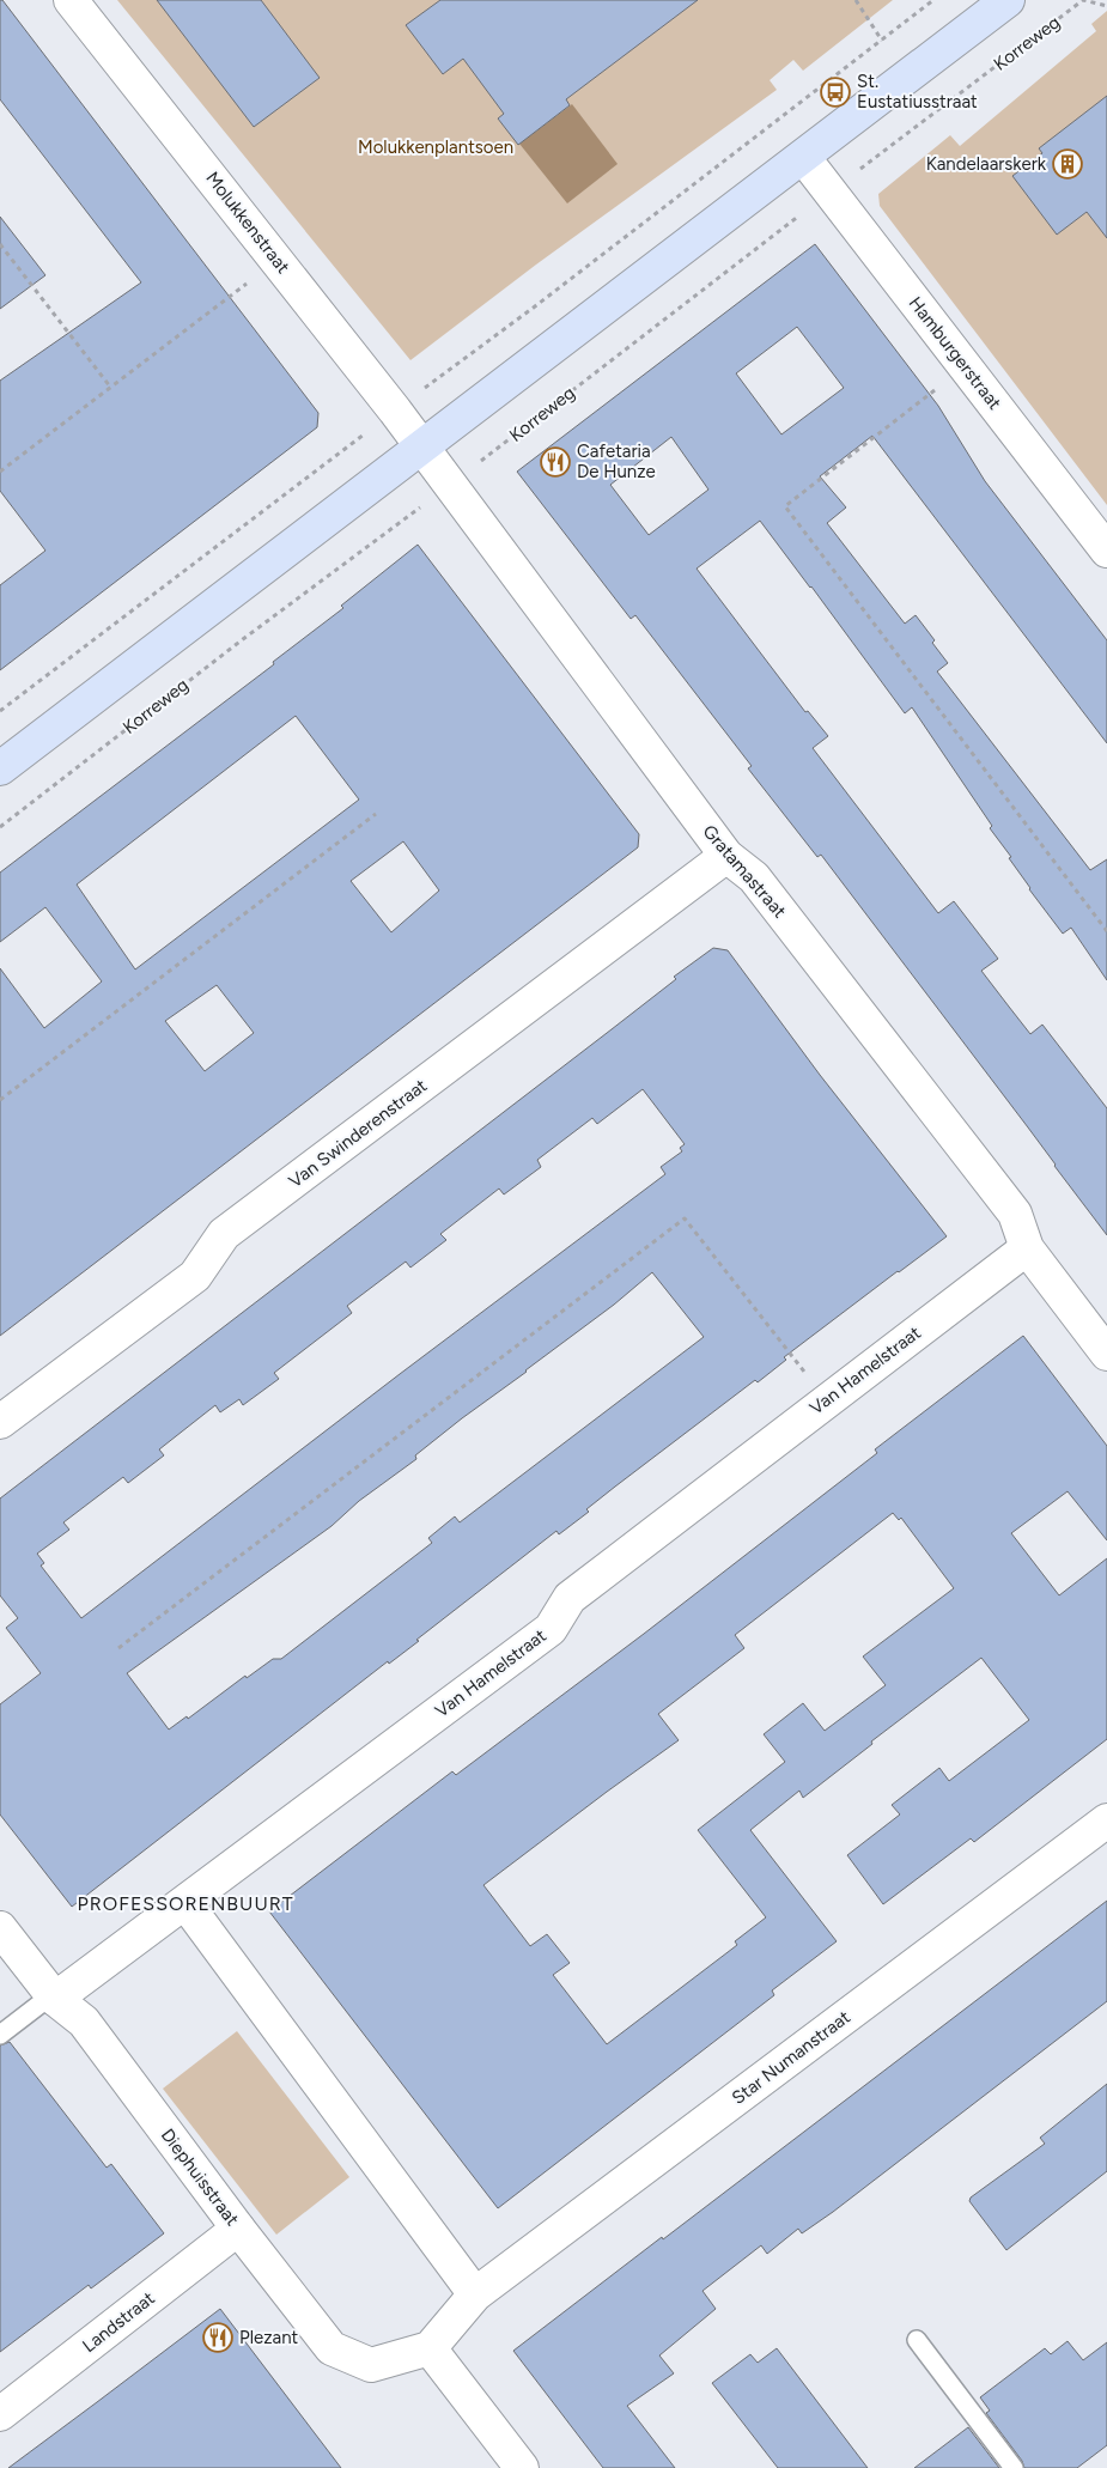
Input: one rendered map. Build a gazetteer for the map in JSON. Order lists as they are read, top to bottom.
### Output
{
  "streets": {
    "street": [
      "Molukkenstraat",
      "Hamburgerstraat",
      "Gratamastraat",
      "Van Swinderenstraat",
      "Van Hamelstraat",
      "Star Numanstraat",
      "Diephuisstraat",
      "Landstraat"
    ],
    "path": ["Korreweg"]
  },
  "crossings": [
    ["Korreweg", "Hamburgerstraat"],
    ["Korreweg", "Gratamastraat"],
    ["Molukkenstraat", "Gratamastraat"],
    ["Gratamastraat", "Van Swinderenstraat"],
    ["Gratamastraat", "Van Hamelstraat"],
    ["Van Hamelstraat", "Diephuisstraat"],
    ["Diephuisstraat", "Landstraat"]
  ],
  "districts": ["PROFESSORENBUURT"],
  "parks": ["Molukkenplantsoen"],
  "places": {
    "bus stop": ["St. Eustatiusstraat"],
    "building": ["Kandelaarskerk"],
    "restaurant": ["Cafetaria De Hunze", "Plezant"]
  }
}
